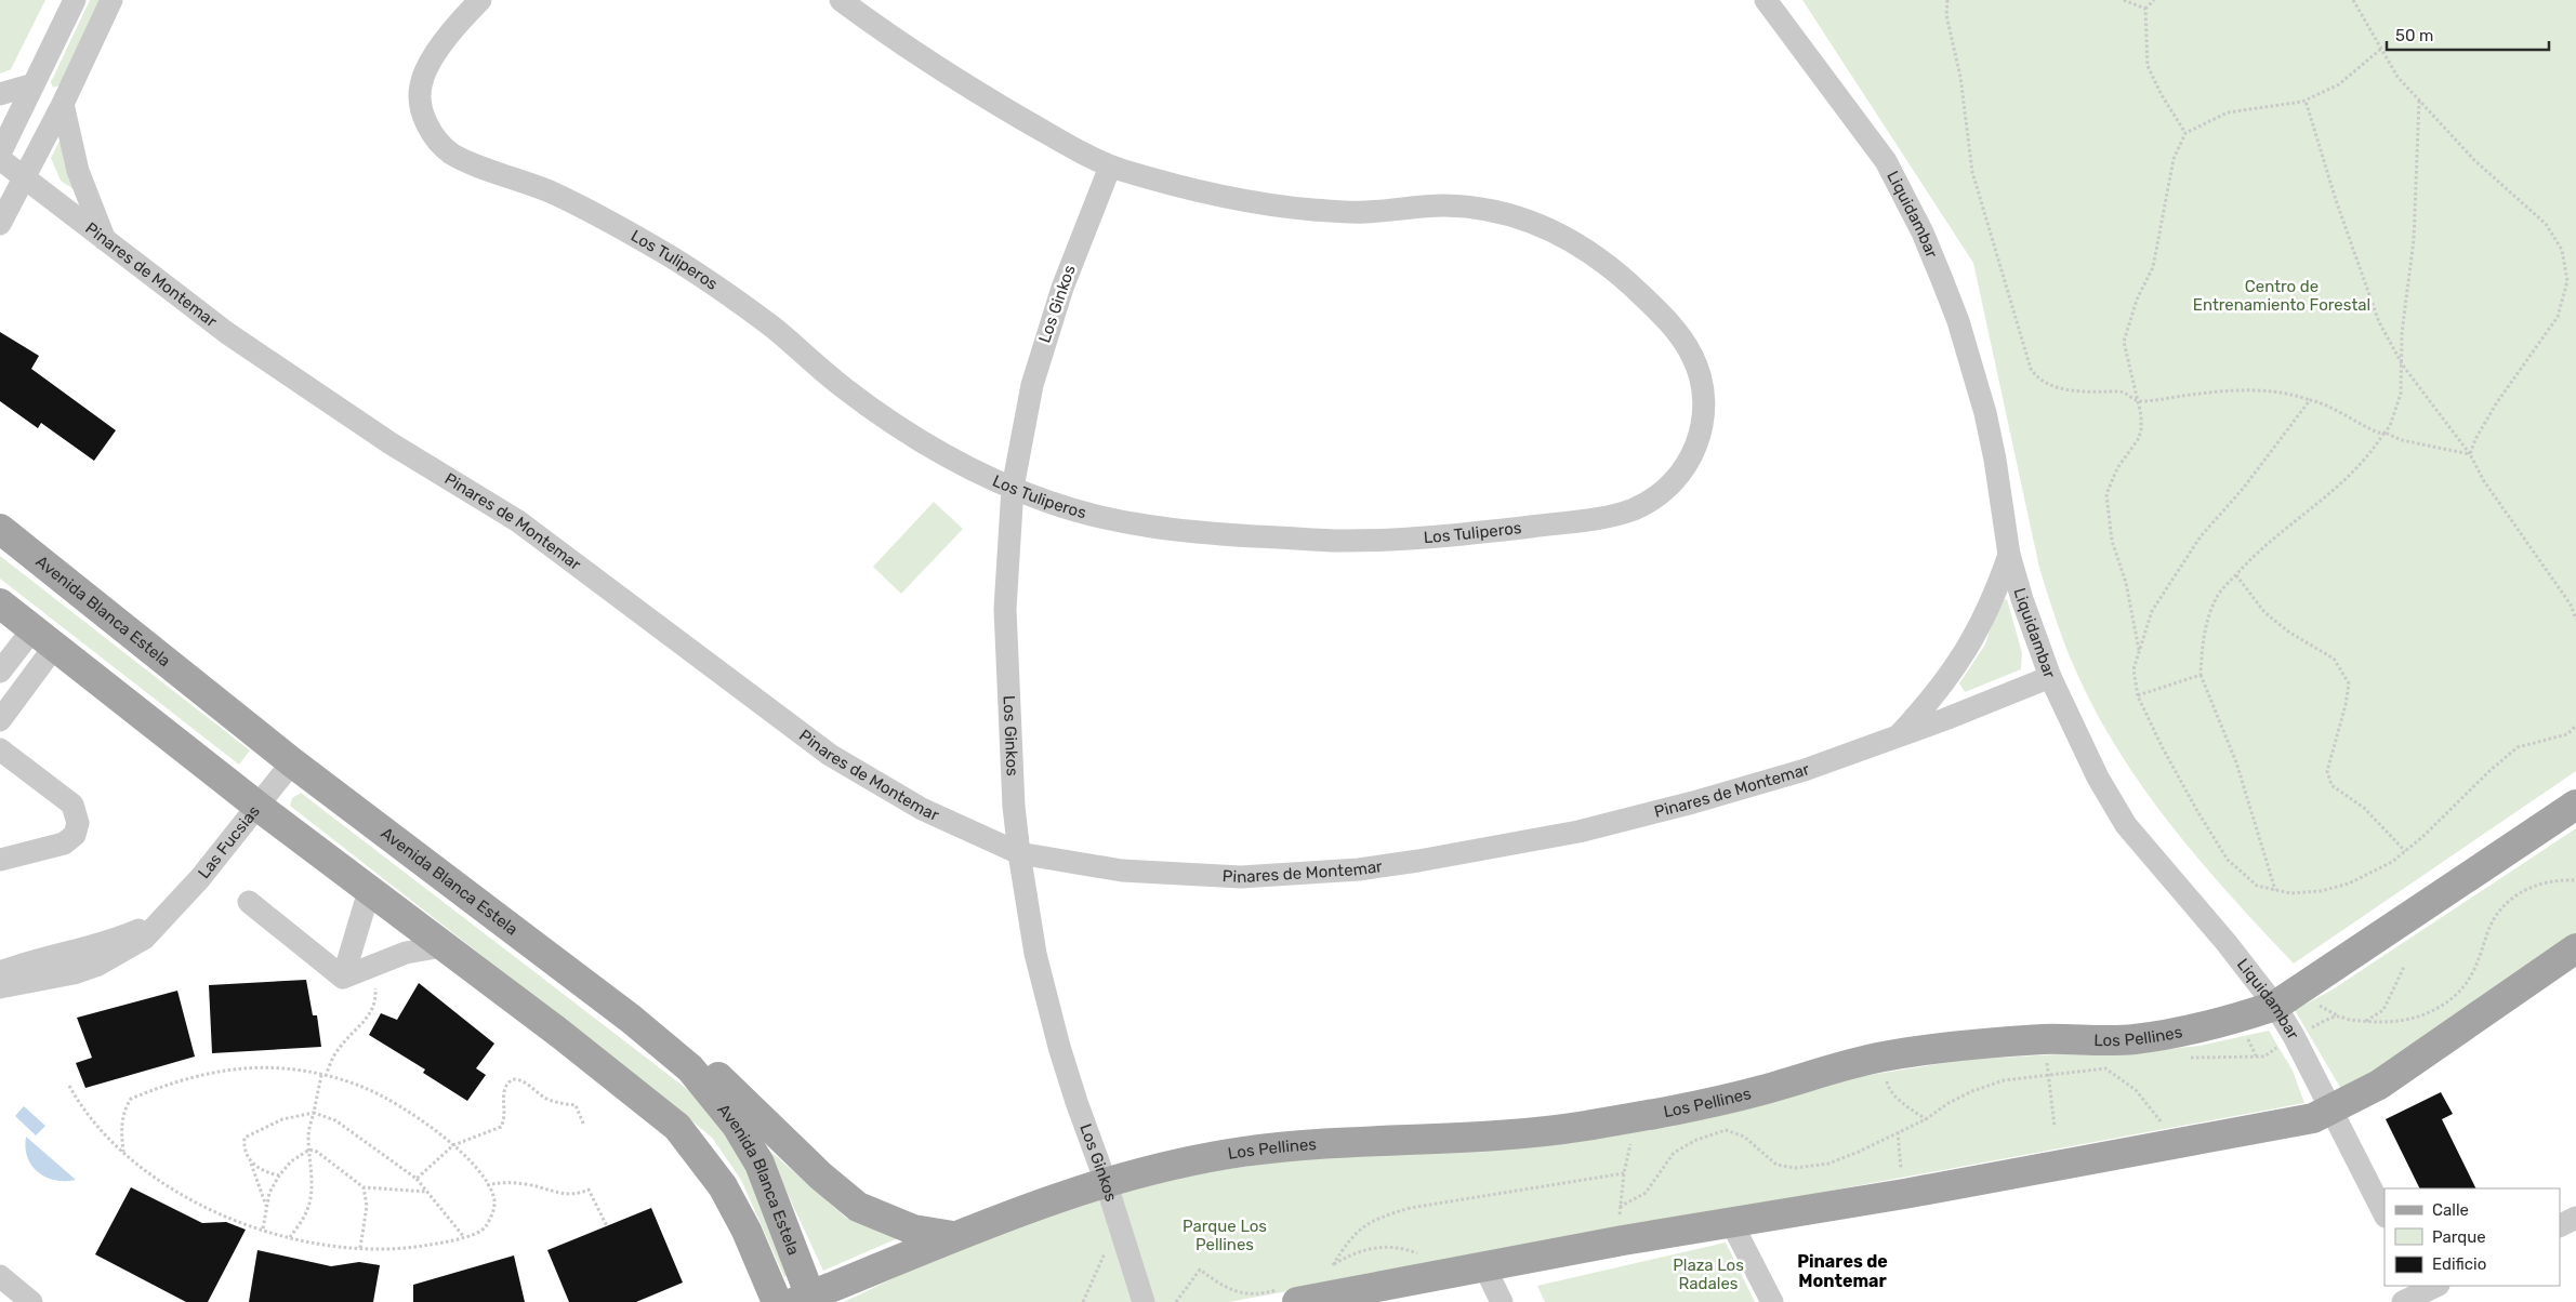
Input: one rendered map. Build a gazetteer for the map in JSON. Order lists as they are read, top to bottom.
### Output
{
  "streets": {
    "main road": ["Avenida Blanca Estela", "Los Pellines"],
    "street": [
      "Liquidambar",
      "Los Tuliperos",
      "Pinares de Montemar",
      "Los Ginkos",
      "Las Fucsias"
    ]
  },
  "crossings": [
    ["Liquidambar", "Pinares de Montemar"],
    ["Liquidambar", "Los Pellines"],
    ["Los Tuliperos", "Los Ginkos"],
    ["Pinares de Montemar", "Los Ginkos"],
    ["Los Ginkos", "Los Pellines"],
    ["Avenida Blanca Estela", "Las Fucsias"],
    ["Avenida Blanca Estela", "Los Pellines"]
  ],
  "districts": ["Pinares de Montemar"],
  "parks": ["Centro de Entrenamiento Forestal", "Parque Los Pellines", "Plaza Los Radales"],
  "legend": ["Calle", "Parque", "Edificio"],
  "scale_bar": "50 m"
}
